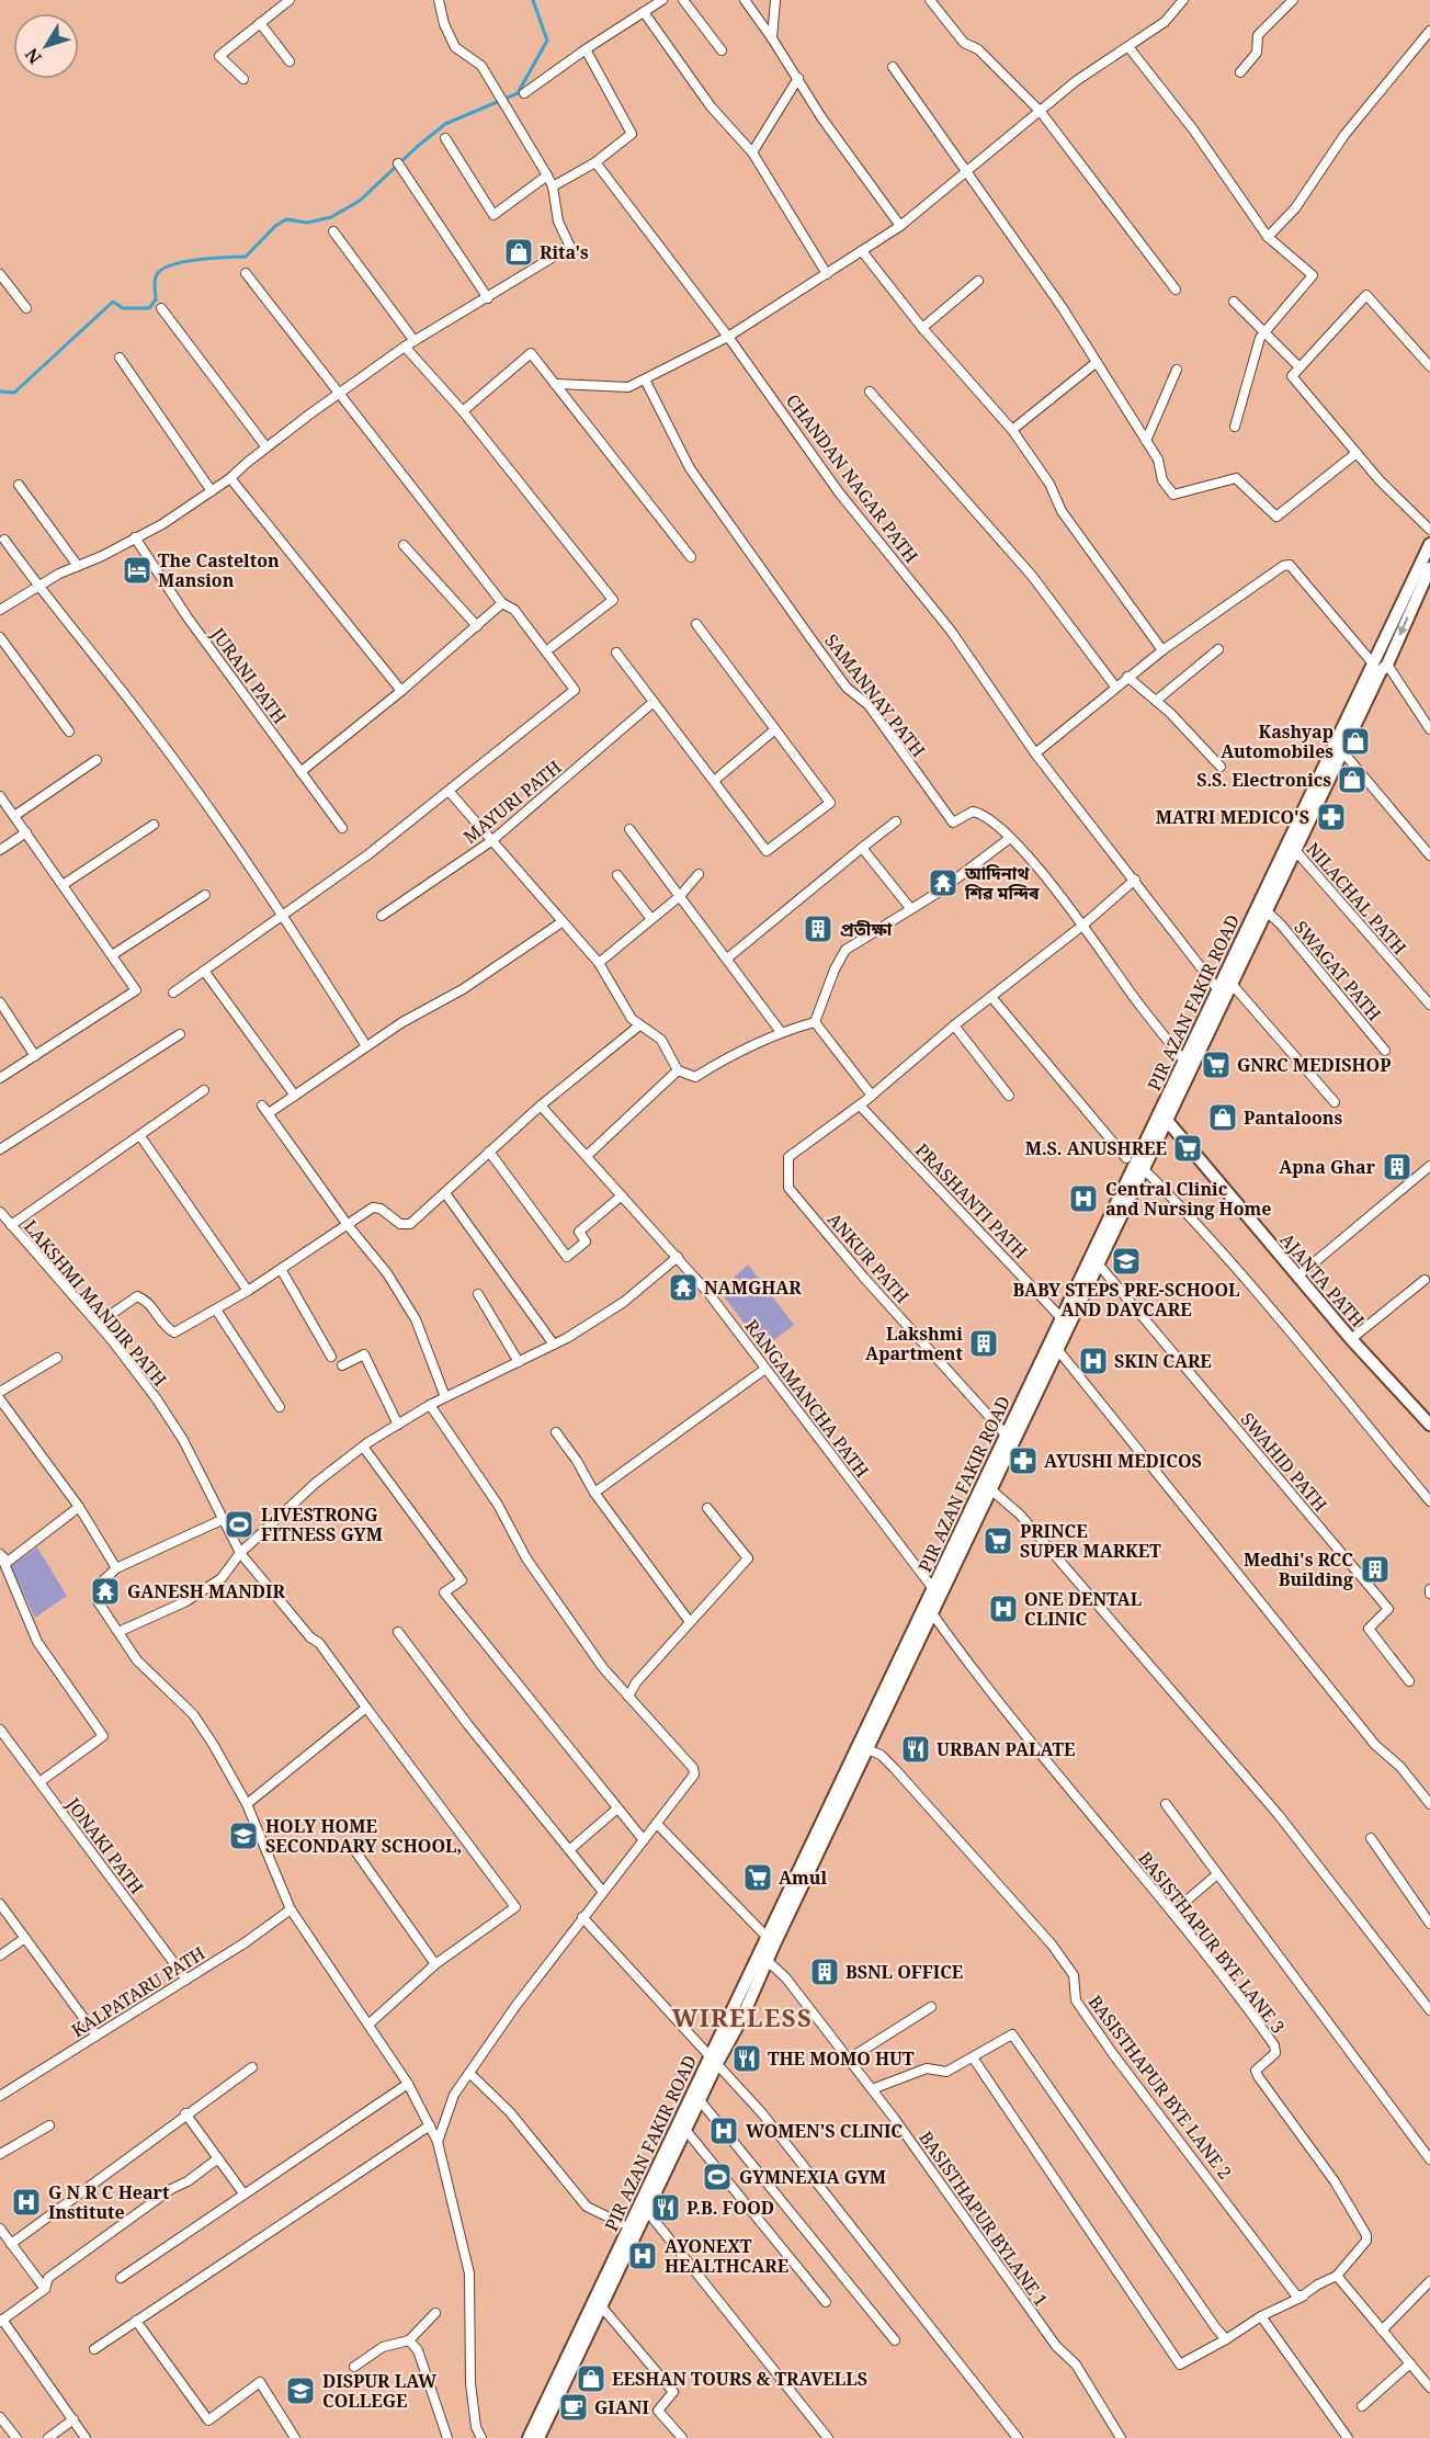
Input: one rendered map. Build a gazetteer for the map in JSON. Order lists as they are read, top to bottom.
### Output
{
  "streets": {
    "main road": ["PIR AZAN FAKIR ROAD", "AJANTA PATH"],
    "street": [
      "CHANDAN NAGAR PATH",
      "JURANI PATH",
      "SAMANNAY PATH",
      "MAYURI PATH",
      "NILACHAL PATH",
      "SWAGAT PATH",
      "PRASHANTI PATH",
      "ANKUR PATH",
      "LAKSHMI MANDIR PATH",
      "RANGAMANCHA PATH",
      "SWAHID PATH",
      "JONAKI PATH",
      "BASISTHAPUR BYE LANE 3",
      "KALPATARU PATH",
      "BASISTHAPUR BYE LANE 2",
      "BASISTHAPUR BYLANE 1"
    ]
  },
  "crossings": [
    ["CHANDAN NAGAR PATH", "PIR AZAN FAKIR ROAD"],
    ["SAMANNAY PATH", "PIR AZAN FAKIR ROAD"],
    ["NILACHAL PATH", "PIR AZAN FAKIR ROAD"],
    ["SWAGAT PATH", "PIR AZAN FAKIR ROAD"],
    ["PIR AZAN FAKIR ROAD", "PRASHANTI PATH"],
    ["PIR AZAN FAKIR ROAD", "ANKUR PATH"],
    ["PIR AZAN FAKIR ROAD", "AJANTA PATH"],
    ["PIR AZAN FAKIR ROAD", "RANGAMANCHA PATH"],
    ["PIR AZAN FAKIR ROAD", "SWAHID PATH"],
    ["PIR AZAN FAKIR ROAD", "BASISTHAPUR BYE LANE 3"],
    ["PIR AZAN FAKIR ROAD", "BASISTHAPUR BYE LANE 2"],
    ["PIR AZAN FAKIR ROAD", "BASISTHAPUR BYLANE 1"],
    ["PRASHANTI PATH", "ANKUR PATH"],
    ["JONAKI PATH", "KALPATARU PATH"]
  ],
  "districts": ["WIRELESS"],
  "places": {
    "shop": [
      "Rita's",
      "Kashyap Automobiles",
      "S.S. Electronics",
      "Pantaloons",
      "EESHAN TOURS & TRAVELLS"
    ],
    "hotel": ["The Castelton Mansion"],
    "pharmacy": ["MATRI MEDICO'S", "AYUSHI MEDICOS"],
    "temple": ["আদিনাথ শিৱ মন্দিৰ", "NAMGHAR", "GANESH MANDIR"],
    "building": [
      "প্রতীক্ষা",
      "Apna Ghar",
      "Lakshmi Apartment",
      "Medhi's RCC Building",
      "BSNL OFFICE"
    ],
    "supermarket": [
      "GNRC MEDISHOP",
      "M.S. ANUSHREE",
      "PRINCE SUPER MARKET",
      "Amul"
    ],
    "hospital": [
      "Central Clinic and Nursing Home",
      "SKIN CARE",
      "ONE DENTAL CLINIC",
      "WOMEN'S CLINIC",
      "G N R C Heart Institute",
      "AYONEXT HEALTHCARE"
    ],
    "school or university": ["BABY STEPS PRE-SCHOOL AND DAYCARE", "HOLY HOME SECONDARY SCHOOL,", "DISPUR LAW COLLEGE"],
    "sports": ["LIVESTRONG FITNESS GYM", "GYMNEXIA GYM"],
    "restaurant": ["URBAN PALATE", "THE MOMO HUT", "P.B. FOOD"],
    "cafe": ["GIANI"]
  },
  "north": "bottom left"
}
